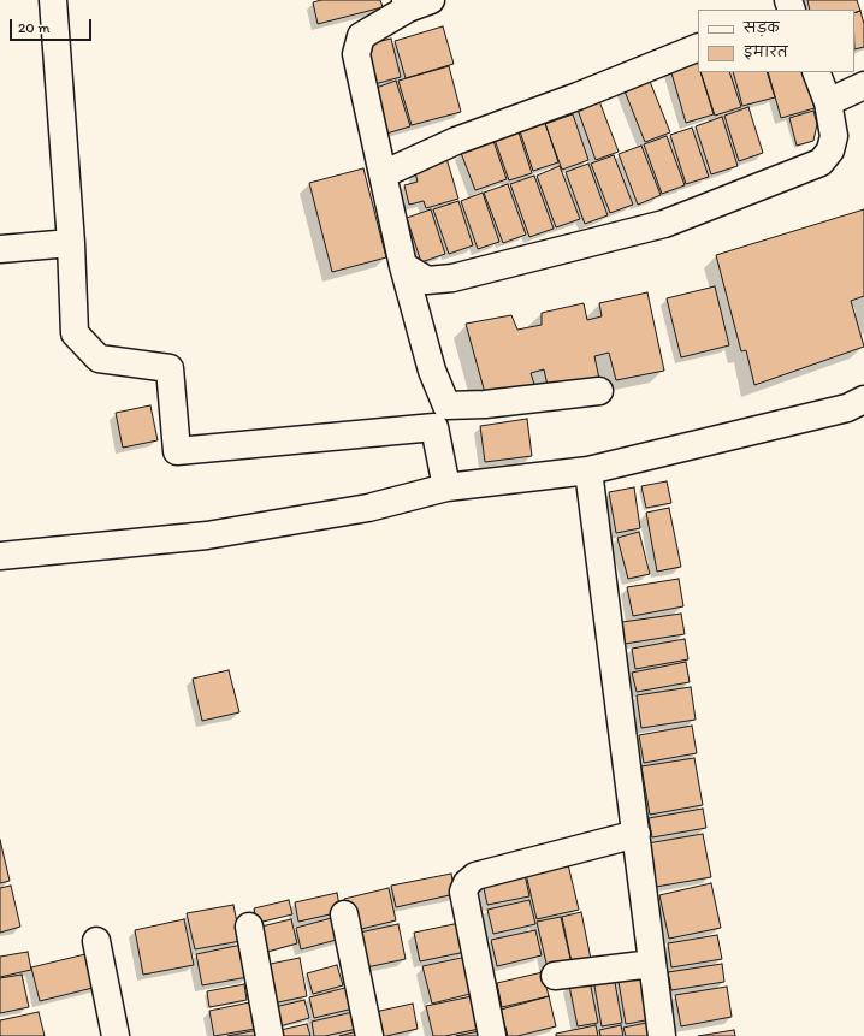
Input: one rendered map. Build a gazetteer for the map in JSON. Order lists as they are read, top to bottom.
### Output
{
  "legend": ["सड़क", "इमारत"],
  "scale_bar": "20 m"
}
